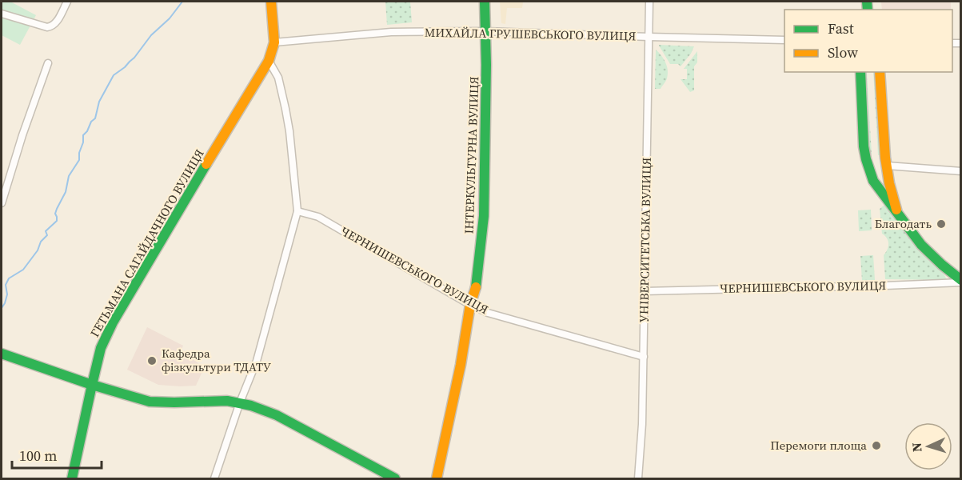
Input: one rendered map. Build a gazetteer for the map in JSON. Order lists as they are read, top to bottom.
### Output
{
  "streets": {
    "main road": ["ІНТЕРКУЛЬТУРНА ВУЛИЦЯ", "ГЕТЬМАНА САГАЙДАЧНОГО ВУЛИЦЯ"],
    "street": ["МИХАЙЛА ГРУШЕВСЬКОГО ВУЛИЦЯ", "УНІВЕРСИТЕТСЬКА ВУЛИЦЯ", "ЧЕРНИШЕВСЬКОГО ВУЛИЦЯ"]
  },
  "crossings": [
    ["МИХАЙЛА ГРУШЕВСЬКОГО ВУЛИЦЯ", "ІНТЕРКУЛЬТУРНА ВУЛИЦЯ"],
    ["МИХАЙЛА ГРУШЕВСЬКОГО ВУЛИЦЯ", "УНІВЕРСИТЕТСЬКА ВУЛИЦЯ"],
    ["МИХАЙЛА ГРУШЕВСЬКОГО ВУЛИЦЯ", "ГЕТЬМАНА САГАЙДАЧНОГО ВУЛИЦЯ"],
    ["ІНТЕРКУЛЬТУРНА ВУЛИЦЯ", "ЧЕРНИШЕВСЬКОГО ВУЛИЦЯ"],
    ["УНІВЕРСИТЕТСЬКА ВУЛИЦЯ", "ЧЕРНИШЕВСЬКОГО ВУЛИЦЯ"]
  ],
  "places": ["Благодать", "Кафедра фізкультури ТДАТУ", "Перемоги площа"],
  "legend": ["Fast", "Slow"],
  "scale_bar": "100 m",
  "north": "left"
}
